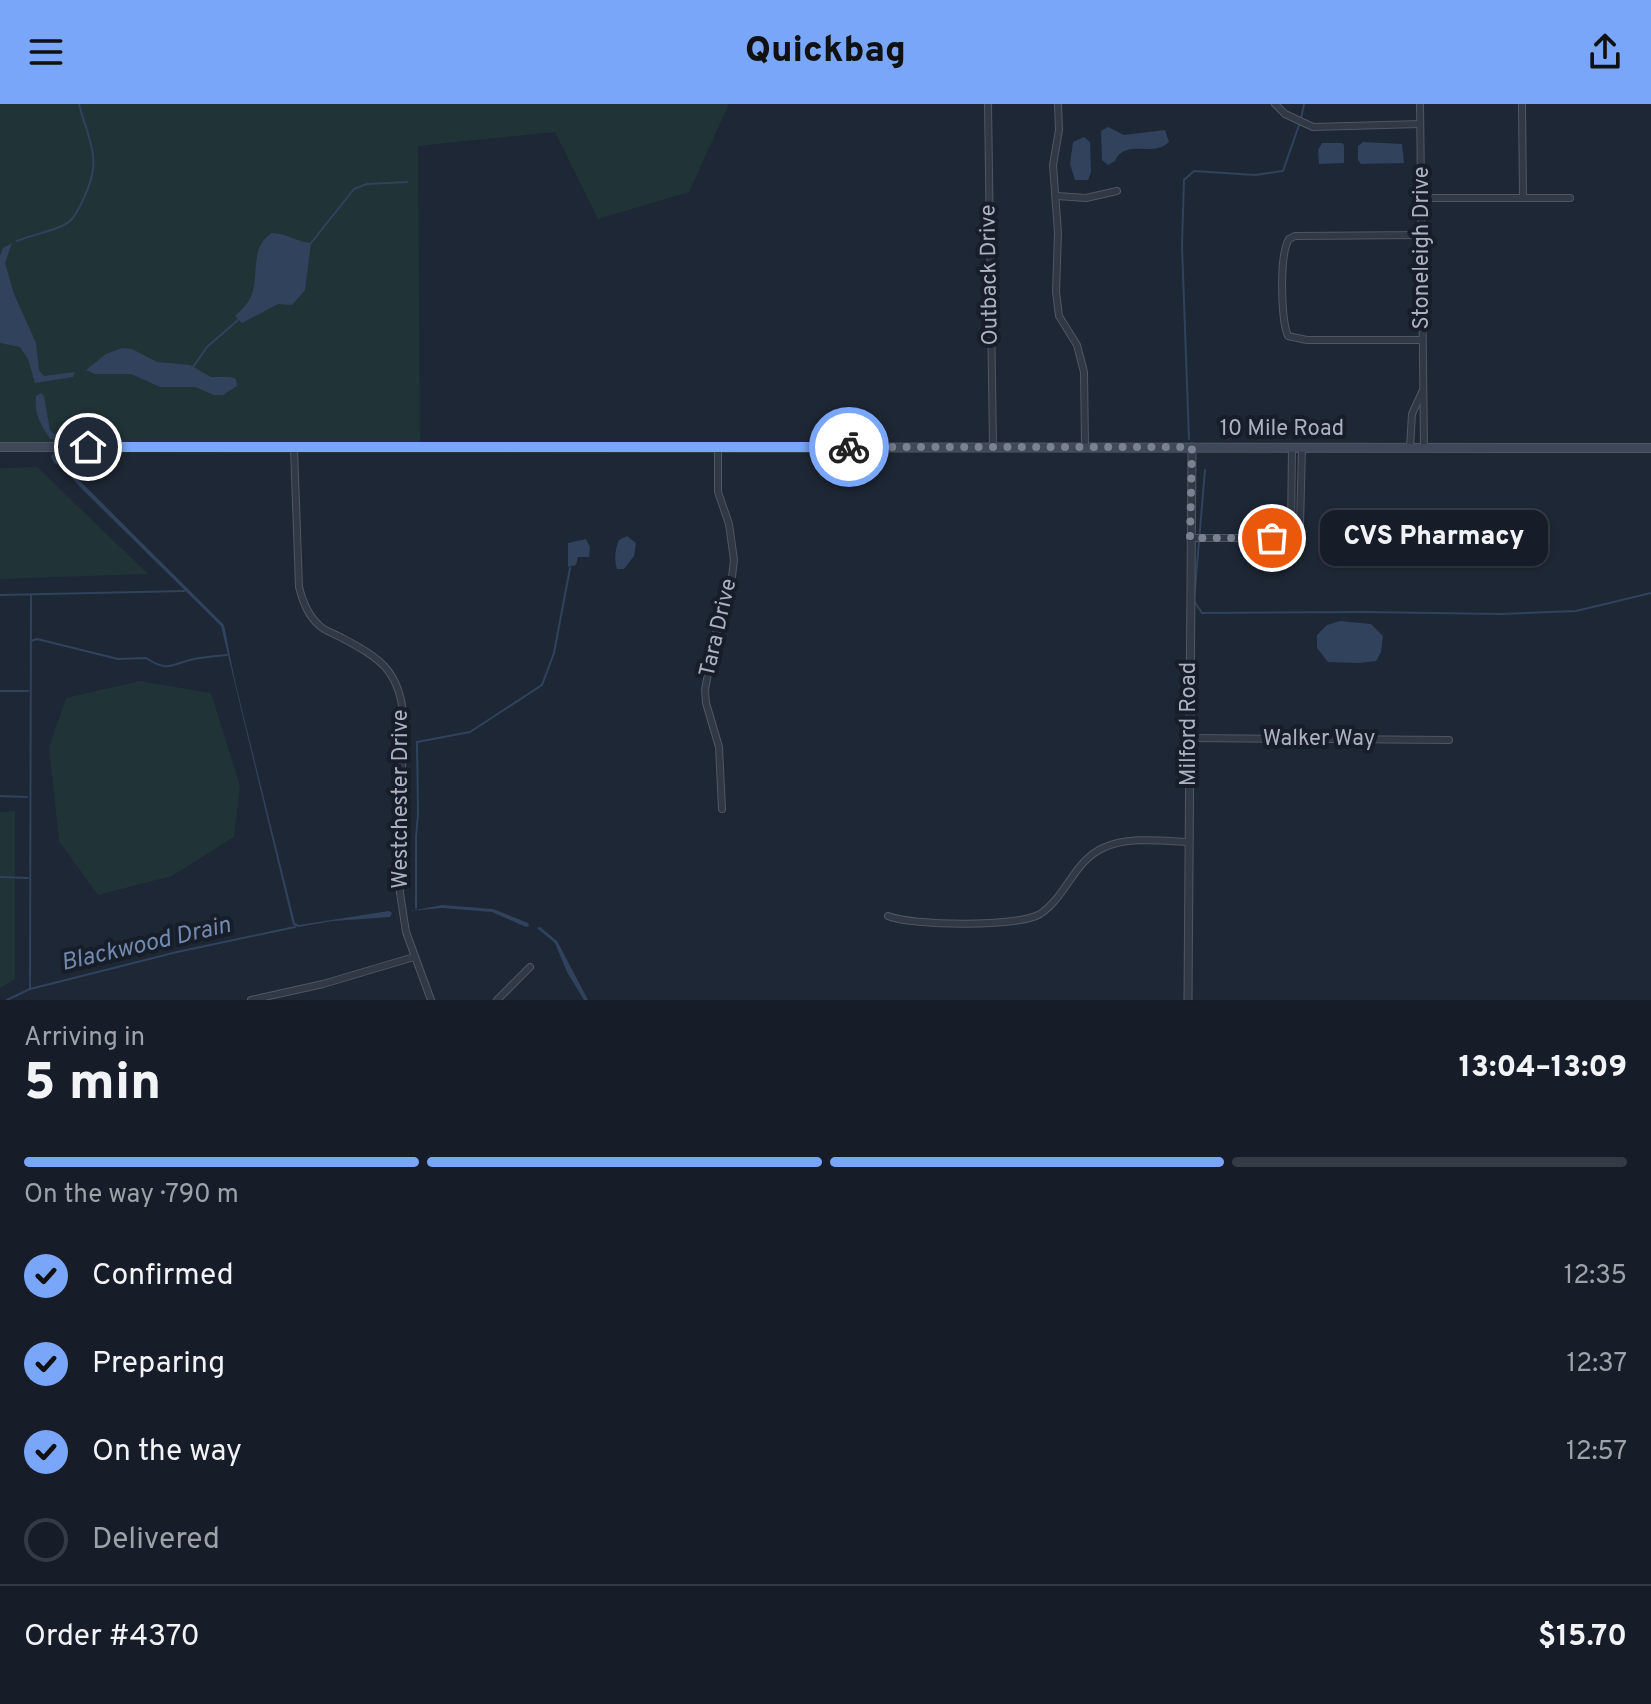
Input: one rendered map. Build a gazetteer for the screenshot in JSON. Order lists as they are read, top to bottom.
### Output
{
  "streets": {
    "main road": ["10 Mile Road"],
    "street": [
      "Stoneleigh Drive",
      "Outback Drive",
      "Tara Drive",
      "Milford Road",
      "Walker Way",
      "Westchester Drive"
    ]
  },
  "crossings": [
    ["Stoneleigh Drive", "10 Mile Road"],
    ["Outback Drive", "10 Mile Road"],
    ["10 Mile Road", "Tara Drive"],
    ["10 Mile Road", "Milford Road"],
    ["10 Mile Road", "Westchester Drive"],
    ["Milford Road", "Walker Way"]
  ],
  "water": ["Blackwood Drain"],
  "places": ["CVS Pharmacy"],
  "page": {
    "header": "Quickbag",
    "bubble": "CVS Pharmacy",
    "heading": ["5 min", "Arriving in", "13:04–13:09"],
    "panel": ["Order #4370", "$15.70"],
    "bar": "On the way · 790 m",
    "list": [
      ["Confirmed", "12:35"],
      ["Preparing", "12:37"],
      ["On the way", "12:57"],
      "Delivered"
    ]
  }
}
